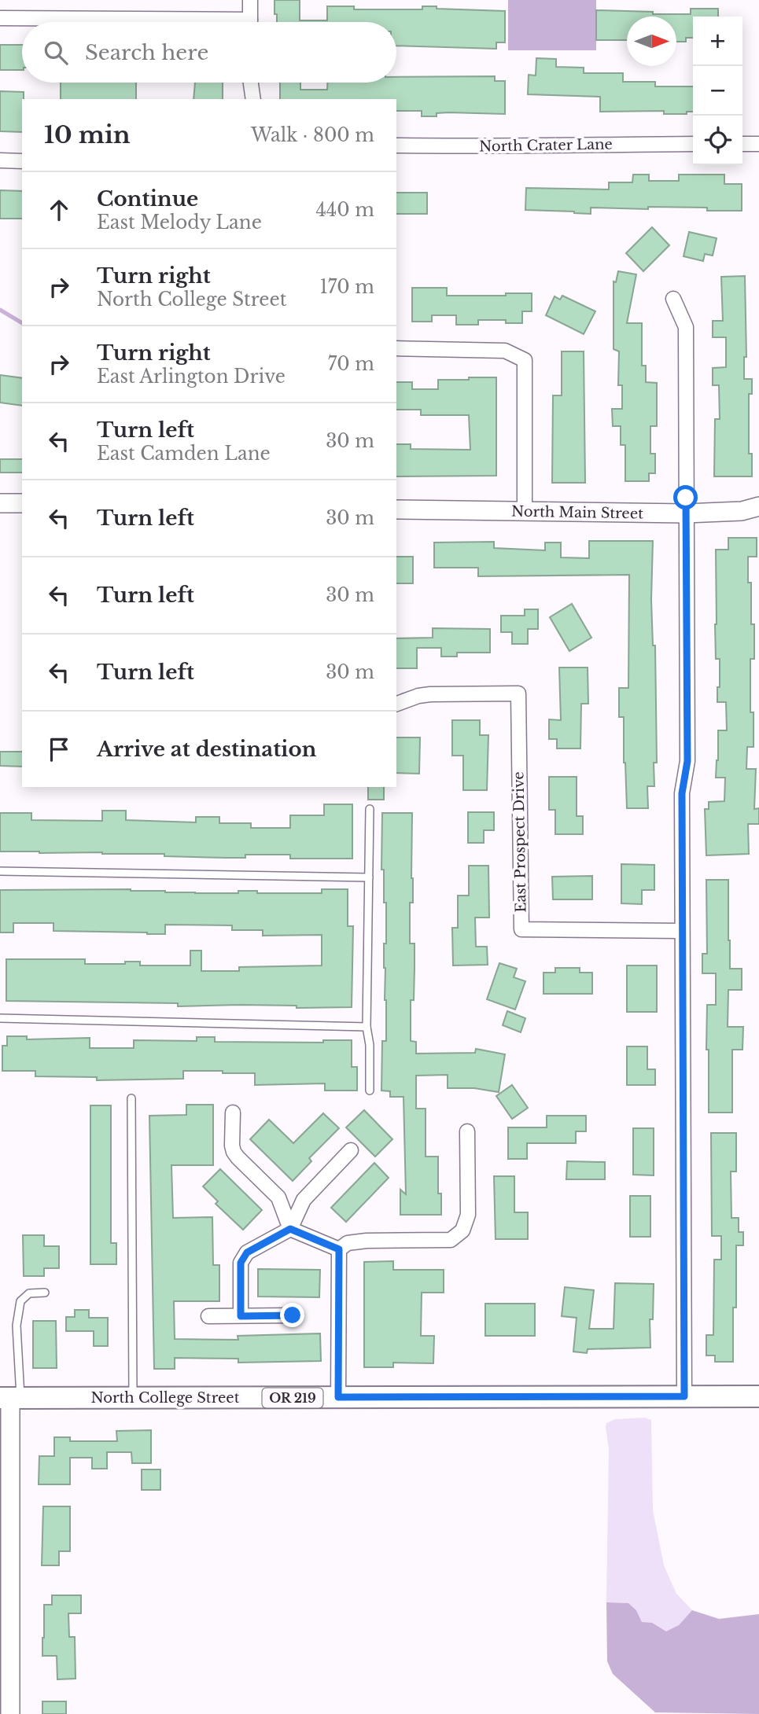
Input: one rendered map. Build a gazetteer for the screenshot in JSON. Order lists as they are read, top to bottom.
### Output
{
  "streets": {
    "main road": ["North College Street", "OR 219"],
    "street": ["North Crater Lane", "North Main Street", "East Prospect Drive"]
  },
  "north": "right",
  "page": {
    "map_buttons": ["+", "−"],
    "search": "Search here",
    "heading": ["10 min", "Walk · 800 m"],
    "list": [
      ["Continue", "East Melody Lane", "440 m"],
      ["Turn right", "North College Street", "170 m"],
      ["Turn right", "East Arlington Drive", "70 m"],
      ["Turn left", "East Camden Lane", "30 m"],
      ["Turn left", "30 m"],
      ["Turn left", "30 m"],
      ["Turn left", "30 m"],
      "Arrive at destination"
    ]
  }
}
